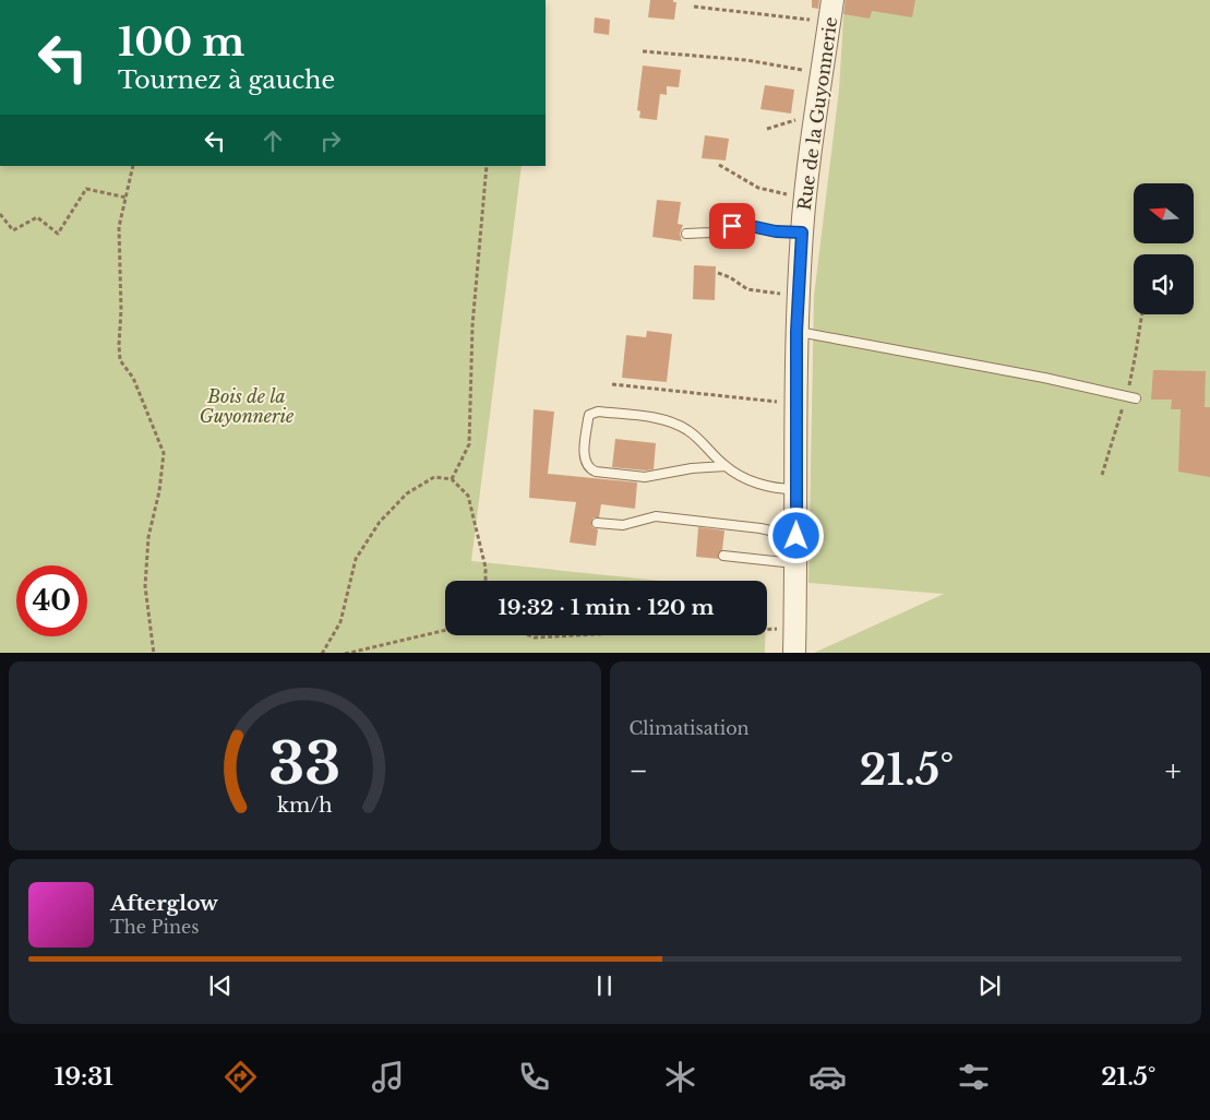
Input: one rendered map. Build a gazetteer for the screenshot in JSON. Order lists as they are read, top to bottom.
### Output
{
  "streets": {
    "street": ["Rue de la Guyonnerie"]
  },
  "parks": ["Bois de la Guyonnerie"],
  "north": "left",
  "page": {
    "turn": ["100 m", "Tournez à gauche"],
    "limit": "40",
    "trip": "19:32 · 1 min · 120 m",
    "tile": "Climatisation",
    "heat": ["−", "21.5°", "+"],
    "song": ["Afterglow", "The Pines"],
    "tabs": ["19:31", "21.5°"],
    "gauge": ["33", "km/h"]
  }
}
